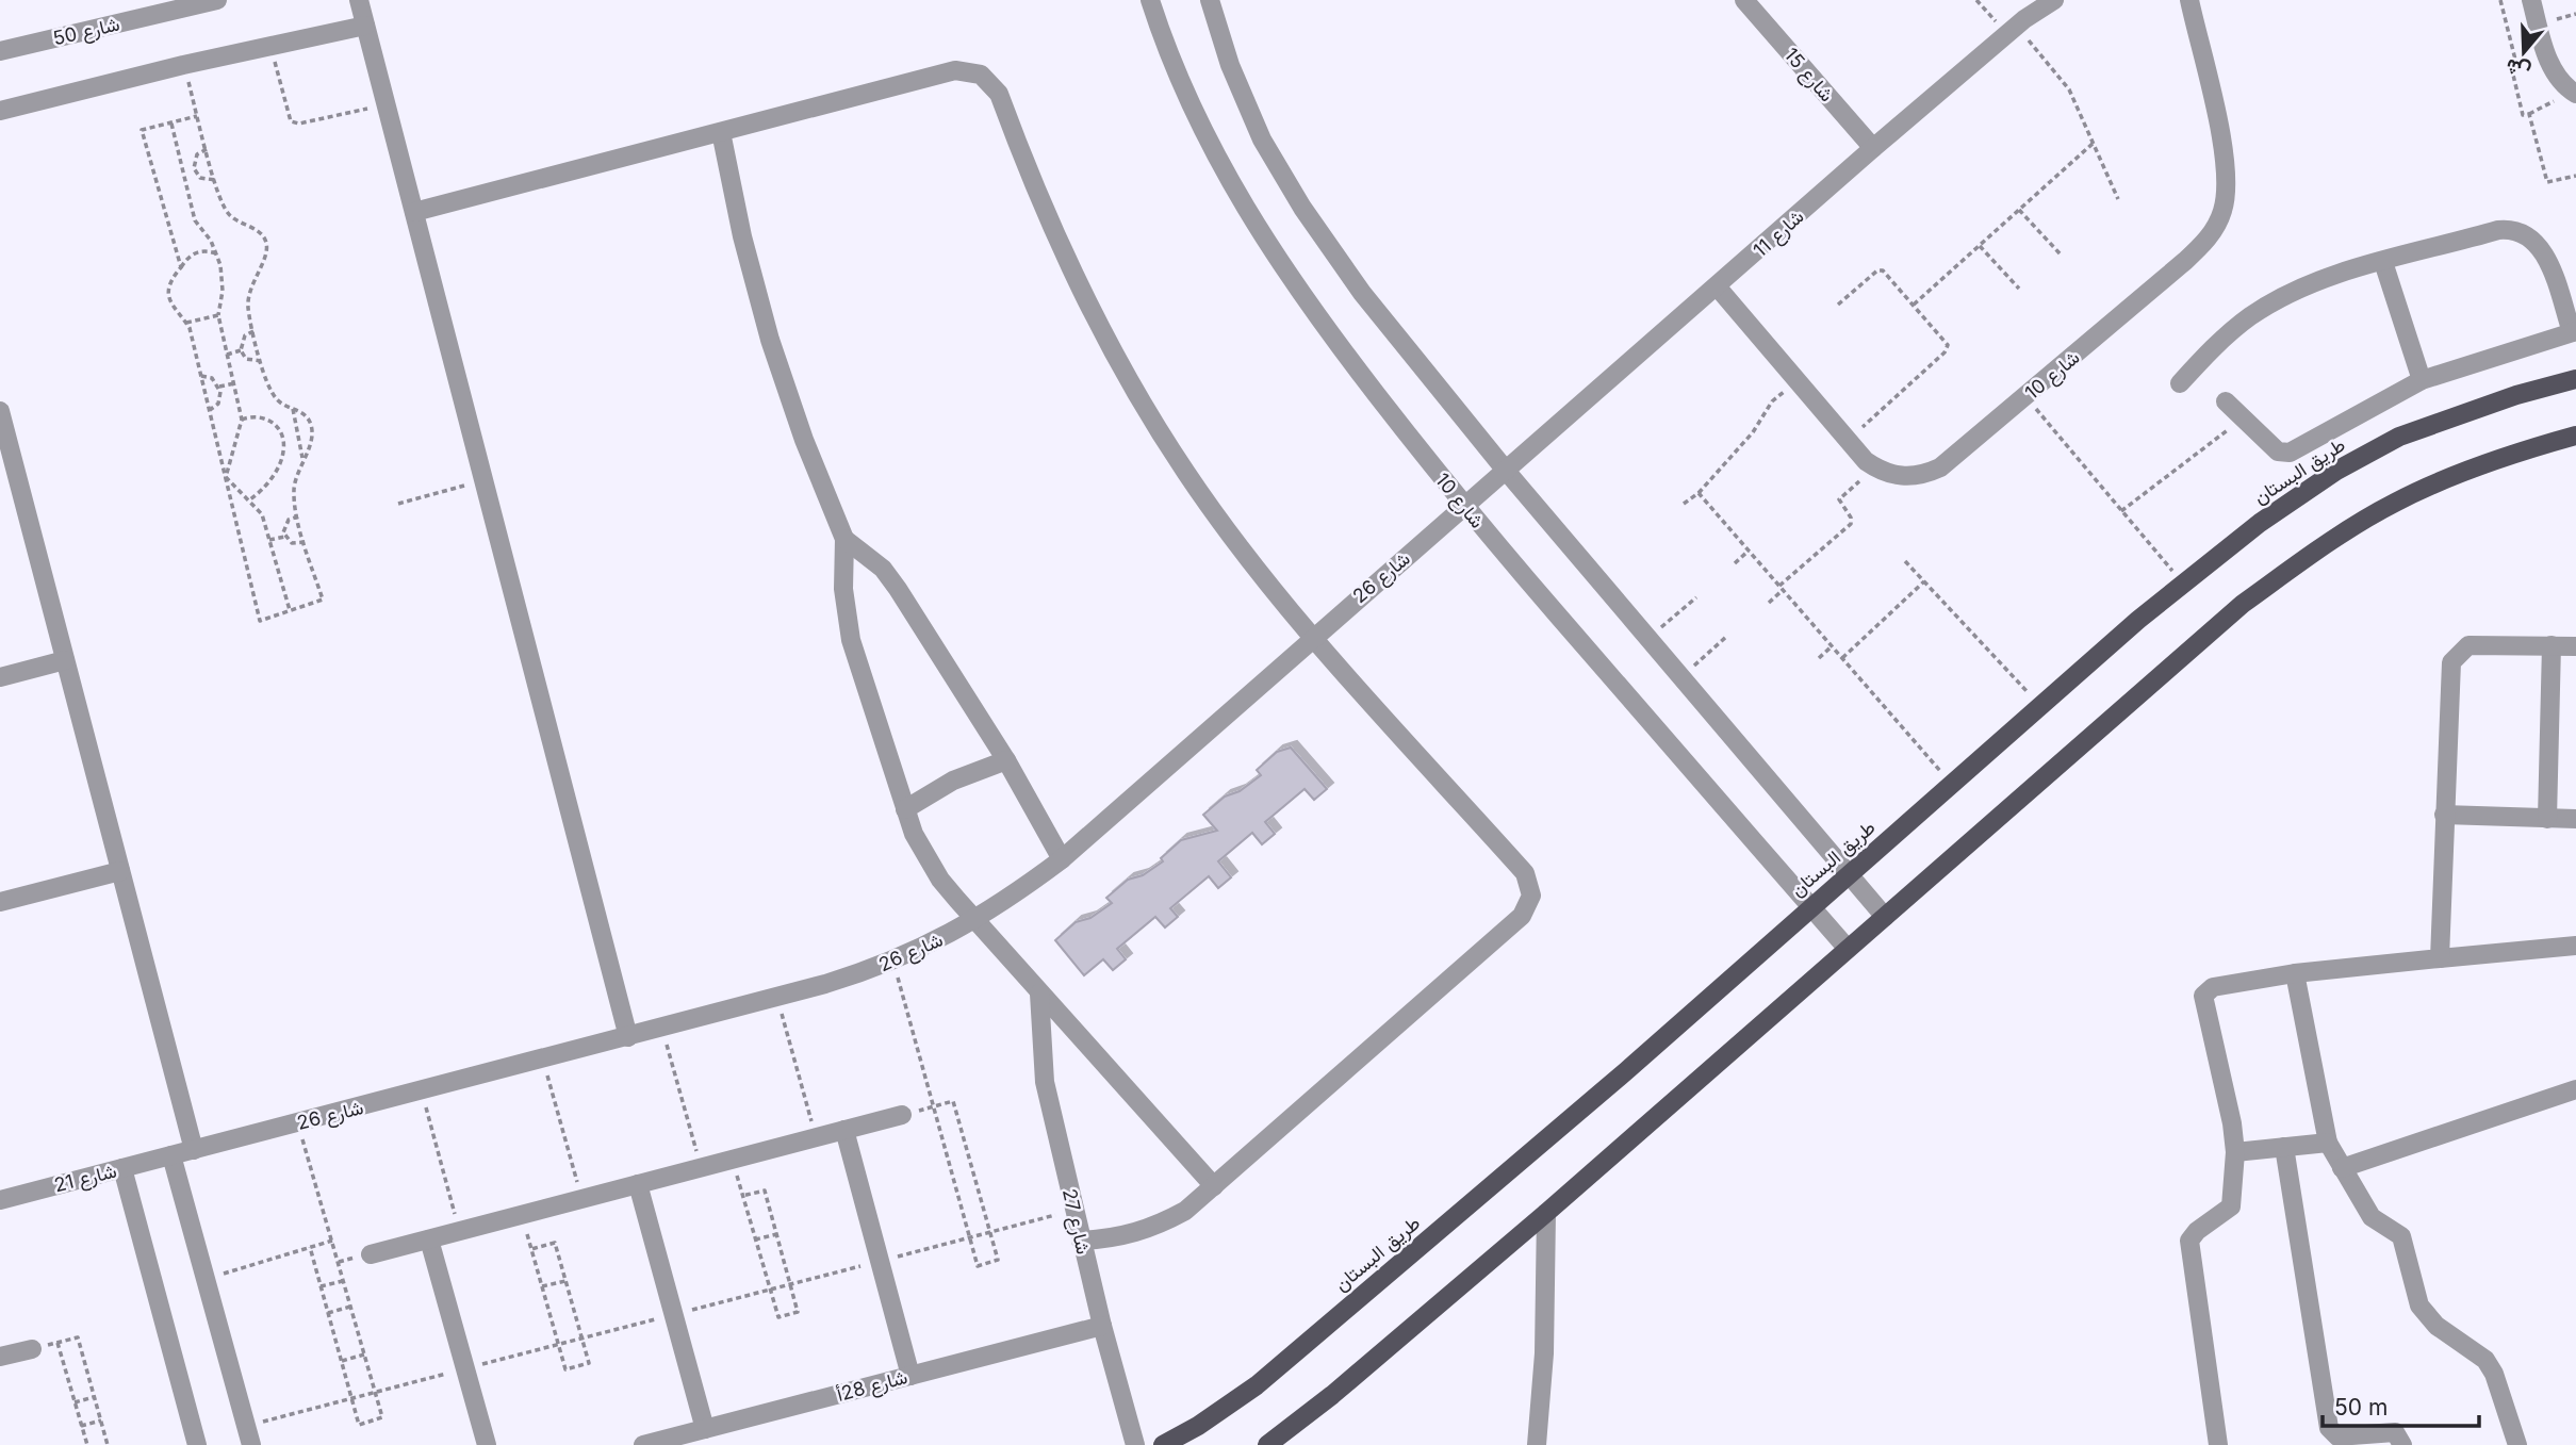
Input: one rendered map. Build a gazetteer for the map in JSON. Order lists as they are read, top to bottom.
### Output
{
  "streets": {
    "main road": ["طريق البستان"],
    "street": [
      "شارع 50",
      "شارع 15",
      "شارع 11",
      "شارع 10",
      "شارع 26",
      "شارع 21",
      "شارع 27",
      "شارع 28أ"
    ]
  },
  "crossings": [
    ["شارع 15", "شارع 11"],
    ["شارع 11", "شارع 26"],
    ["شارع 10", "طريق البستان"],
    ["شارع 10", "شارع 26"],
    ["شارع 26", "شارع 21"],
    ["شارع 27", "شارع 28أ"]
  ],
  "scale_bar": "50 m",
  "north": "bottom"
}
